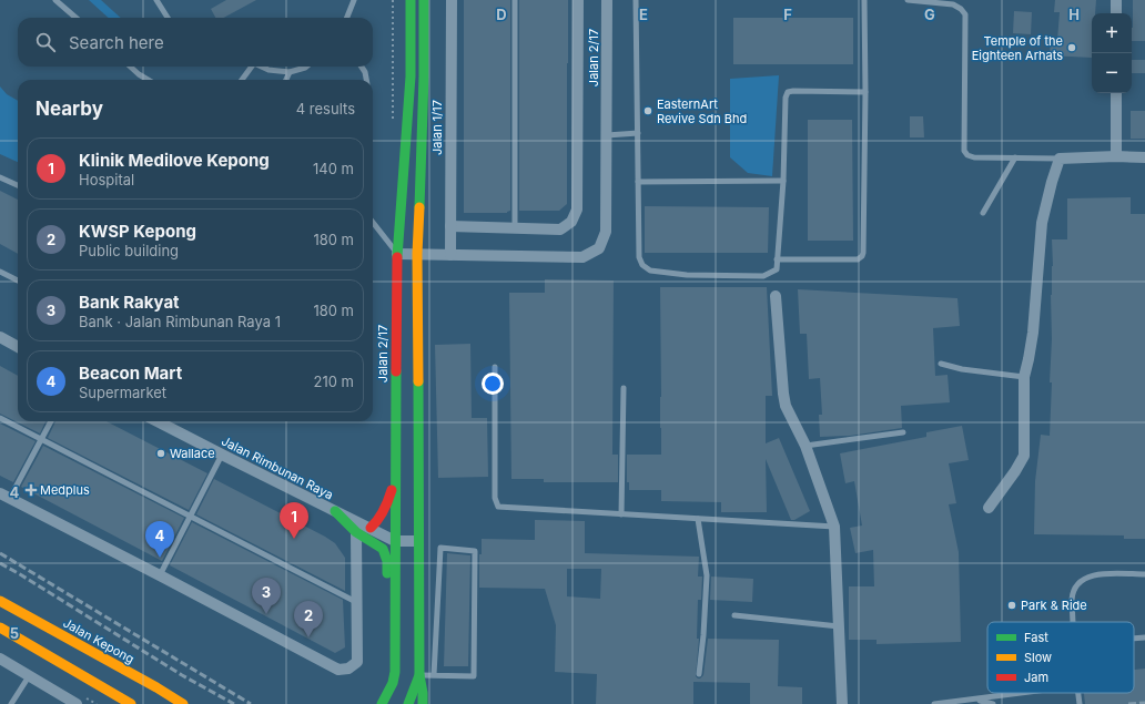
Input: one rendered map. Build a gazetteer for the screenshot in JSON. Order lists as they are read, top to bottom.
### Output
{
  "streets": {
    "street": [
      "Jalan 2/17",
      "Jalan 1/17",
      "Jalan Rimbunan Raya",
      "Jalan Kepong"
    ]
  },
  "crossings": [
    ["Jalan 2/17", "Jalan 1/17"],
    ["Jalan 2/17", "Jalan Rimbunan Raya"]
  ],
  "places": {
    "other": [
      "Temple of the Eighteen Arhats",
      "EasternArt Revive Sdn Bhd",
      "Wallace",
      "Park & Ride"
    ],
    "health": ["Medplus"]
  },
  "legend": ["Fast", "Slow", "Jam"],
  "page": {
    "map_buttons": ["+", "−"],
    "search": "Search here",
    "heading": ["Nearby", "4 results"],
    "list": [
      {
        "mark": "1",
        "name": "Klinik Medilove Kepong",
        "note": "Hospital",
        "value": "140 m"
      },
      {
        "mark": "2",
        "name": "KWSP Kepong",
        "note": "Public building",
        "value": "180 m"
      },
      {
        "mark": "3",
        "name": "Bank Rakyat",
        "note": "Bank · Jalan Rimbunan Raya 1",
        "value": "180 m"
      },
      {
        "mark": "4",
        "name": "Beacon Mart",
        "note": "Supermarket",
        "value": "210 m"
      }
    ],
    "pins": [
      "1",
      "4",
      "3",
      "2"
    ]
  },
  "grid": {
    "columns": [
      "D",
      "E",
      "F",
      "G",
      "H"
    ],
    "rows": ["4", "5"]
  }
}
